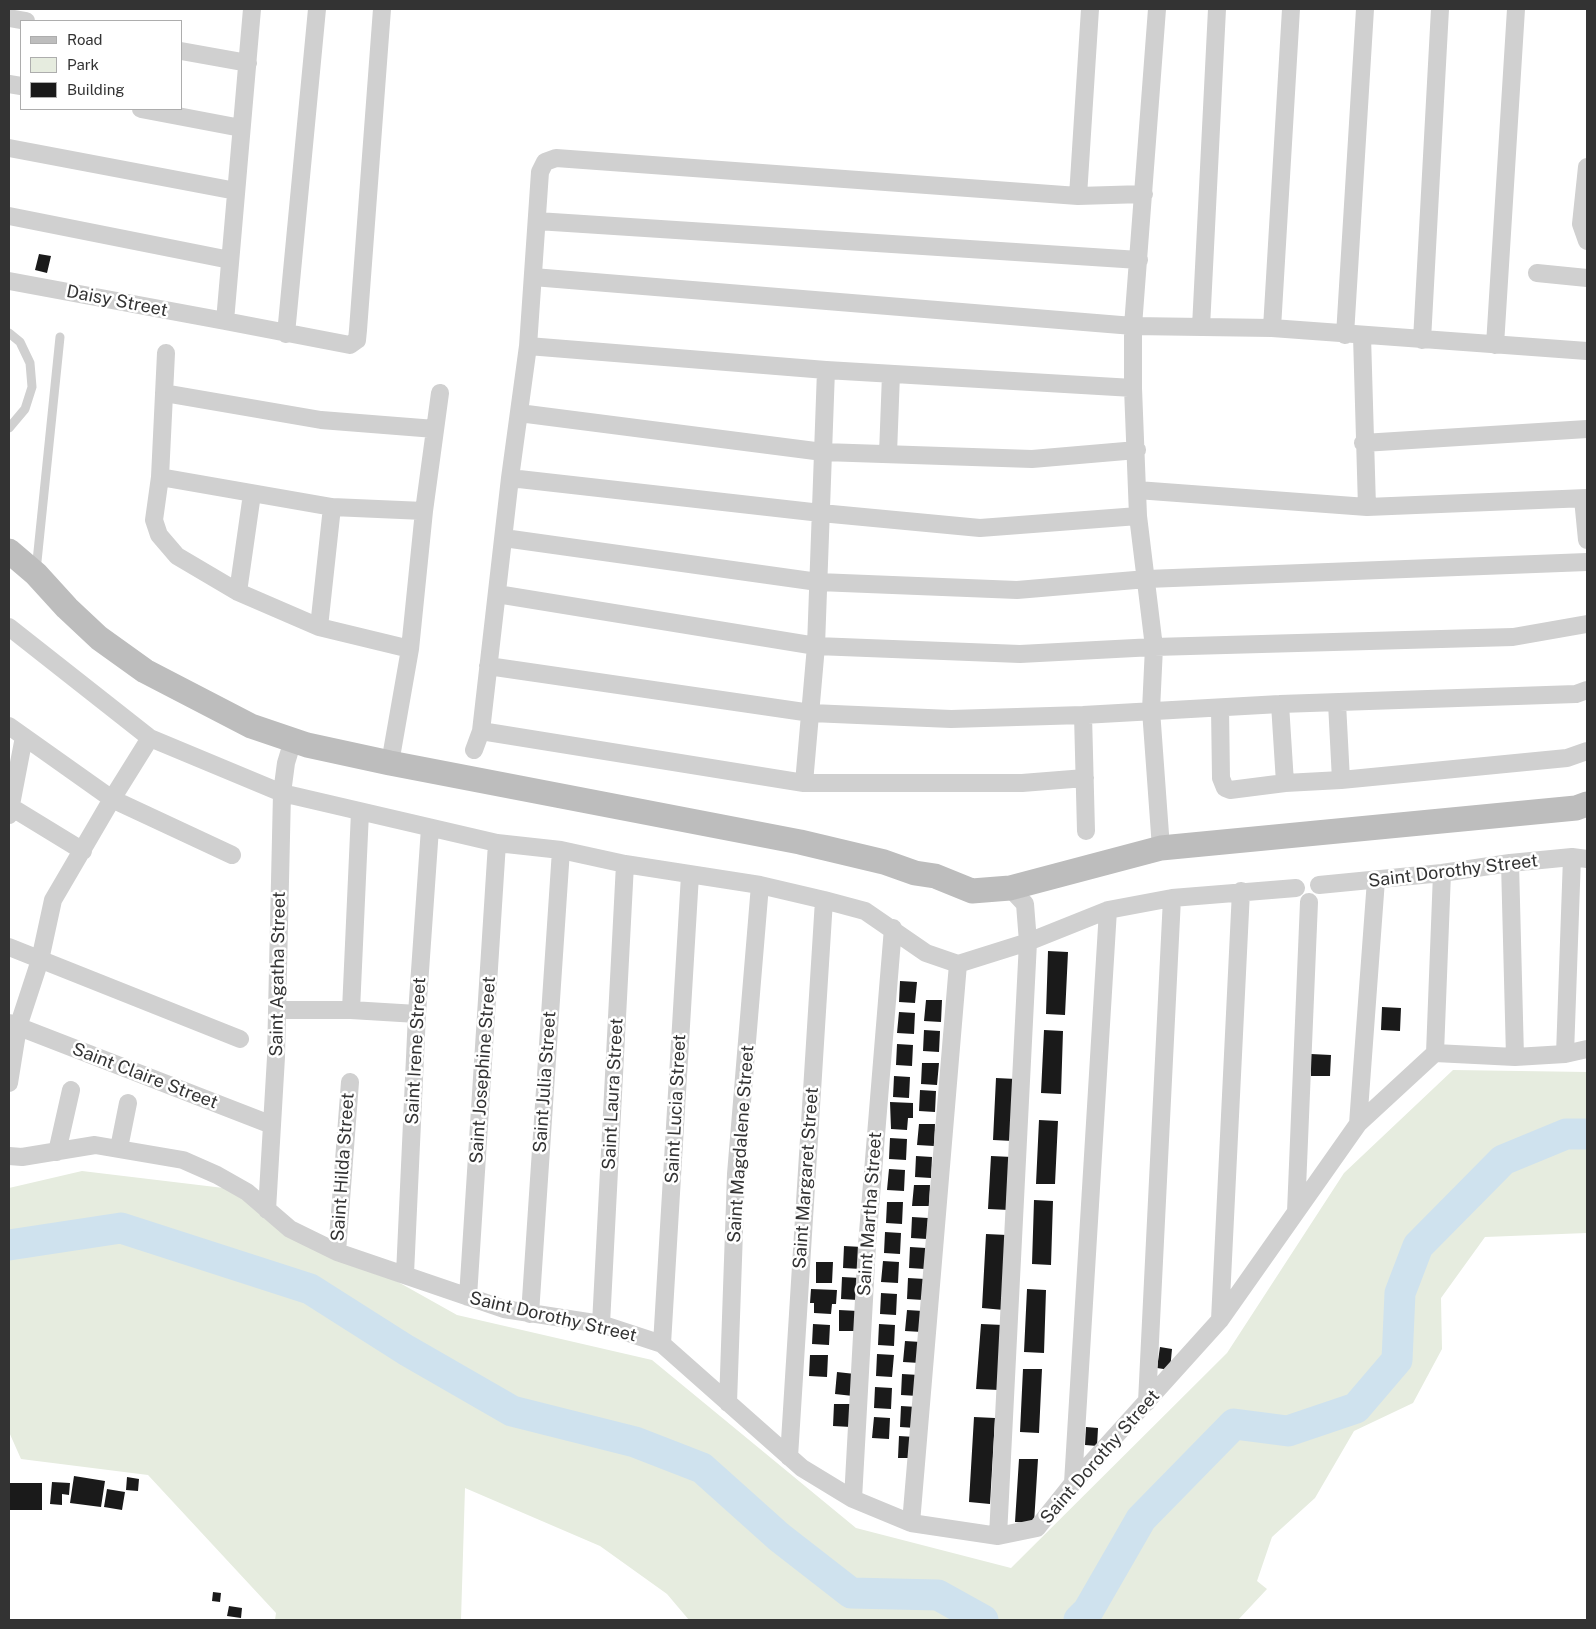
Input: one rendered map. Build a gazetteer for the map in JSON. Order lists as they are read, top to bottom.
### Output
{
  "streets": {
    "street": [
      "Daisy Street",
      "Saint Dorothy Street",
      "Saint Agatha Street",
      "Saint Irene Street",
      "Saint Josephine Street",
      "Saint Claire Street",
      "Saint Julia Street",
      "Saint Laura Street",
      "Saint Lucia Street",
      "Saint Magdalene Street",
      "Saint Hilda Street",
      "Saint Margaret Street",
      "Saint Martha Street"
    ]
  },
  "crossings": [
    ["Saint Dorothy Street", "Saint Agatha Street"],
    ["Saint Dorothy Street", "Saint Irene Street"],
    ["Saint Dorothy Street", "Saint Josephine Street"],
    ["Saint Dorothy Street", "Saint Julia Street"],
    ["Saint Dorothy Street", "Saint Laura Street"],
    ["Saint Dorothy Street", "Saint Lucia Street"],
    ["Saint Dorothy Street", "Saint Magdalene Street"],
    ["Saint Dorothy Street", "Saint Hilda Street"],
    ["Saint Dorothy Street", "Saint Margaret Street"],
    ["Saint Dorothy Street", "Saint Martha Street"],
    ["Saint Agatha Street", "Saint Claire Street"]
  ],
  "legend": ["Road", "Park", "Building"]
}
